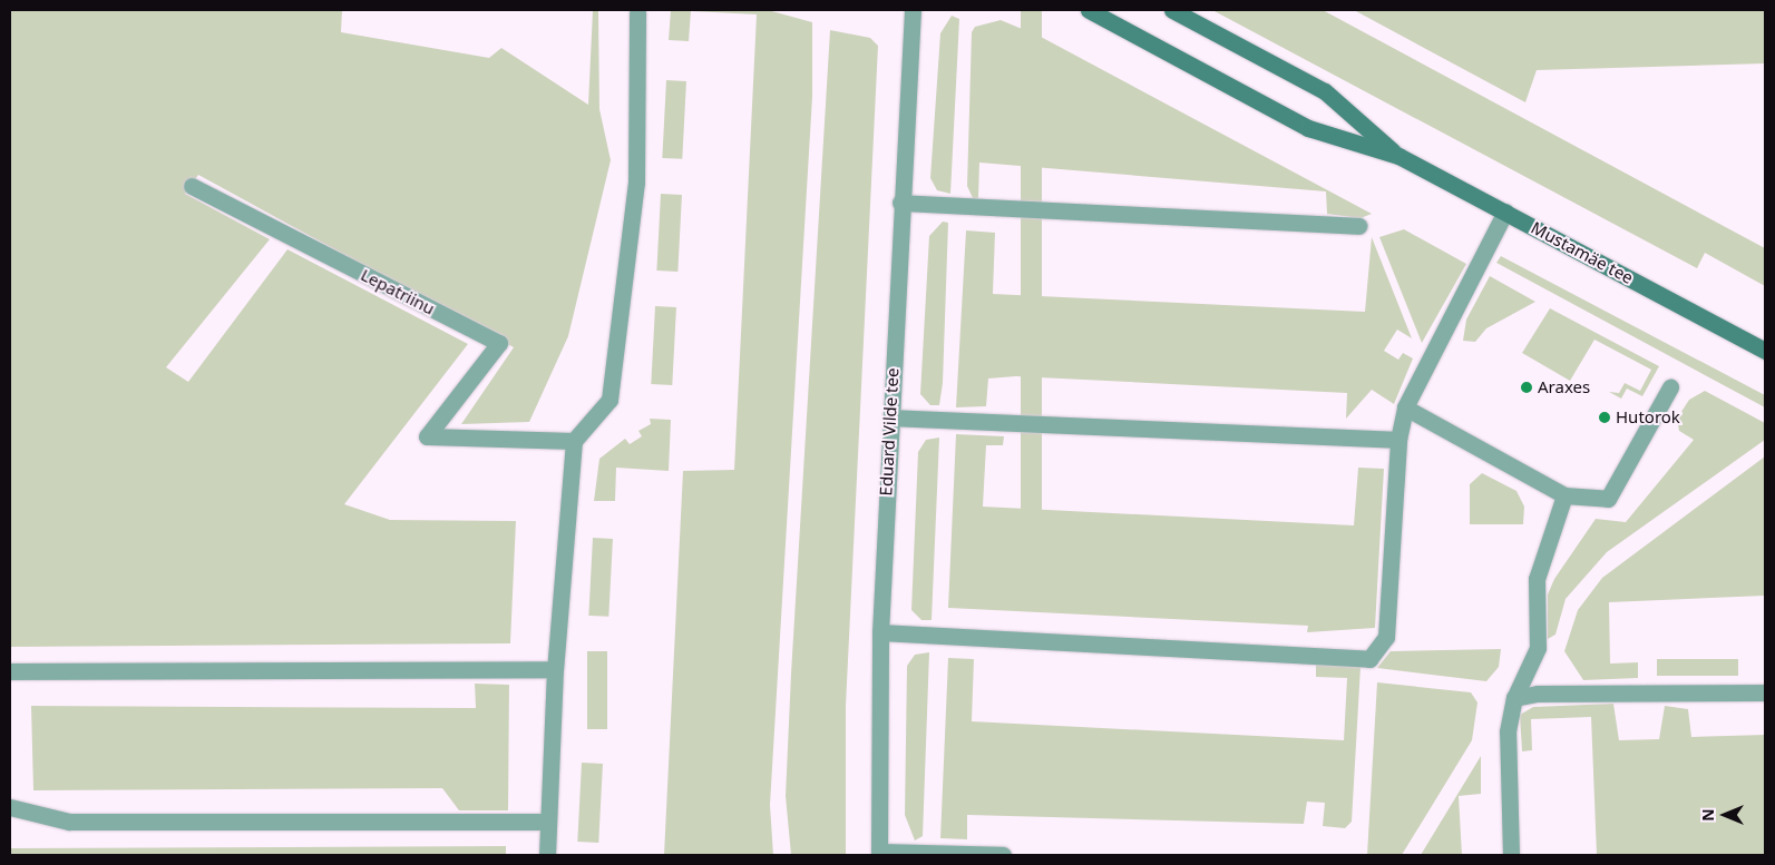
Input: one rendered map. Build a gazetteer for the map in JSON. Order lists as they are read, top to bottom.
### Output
{
  "streets": {
    "main road": ["Mustamäe tee"],
    "street": ["Lepatriinu", "Eduard Vilde tee"]
  },
  "places": ["Araxes", "Hutorok"],
  "north": "left"
}
